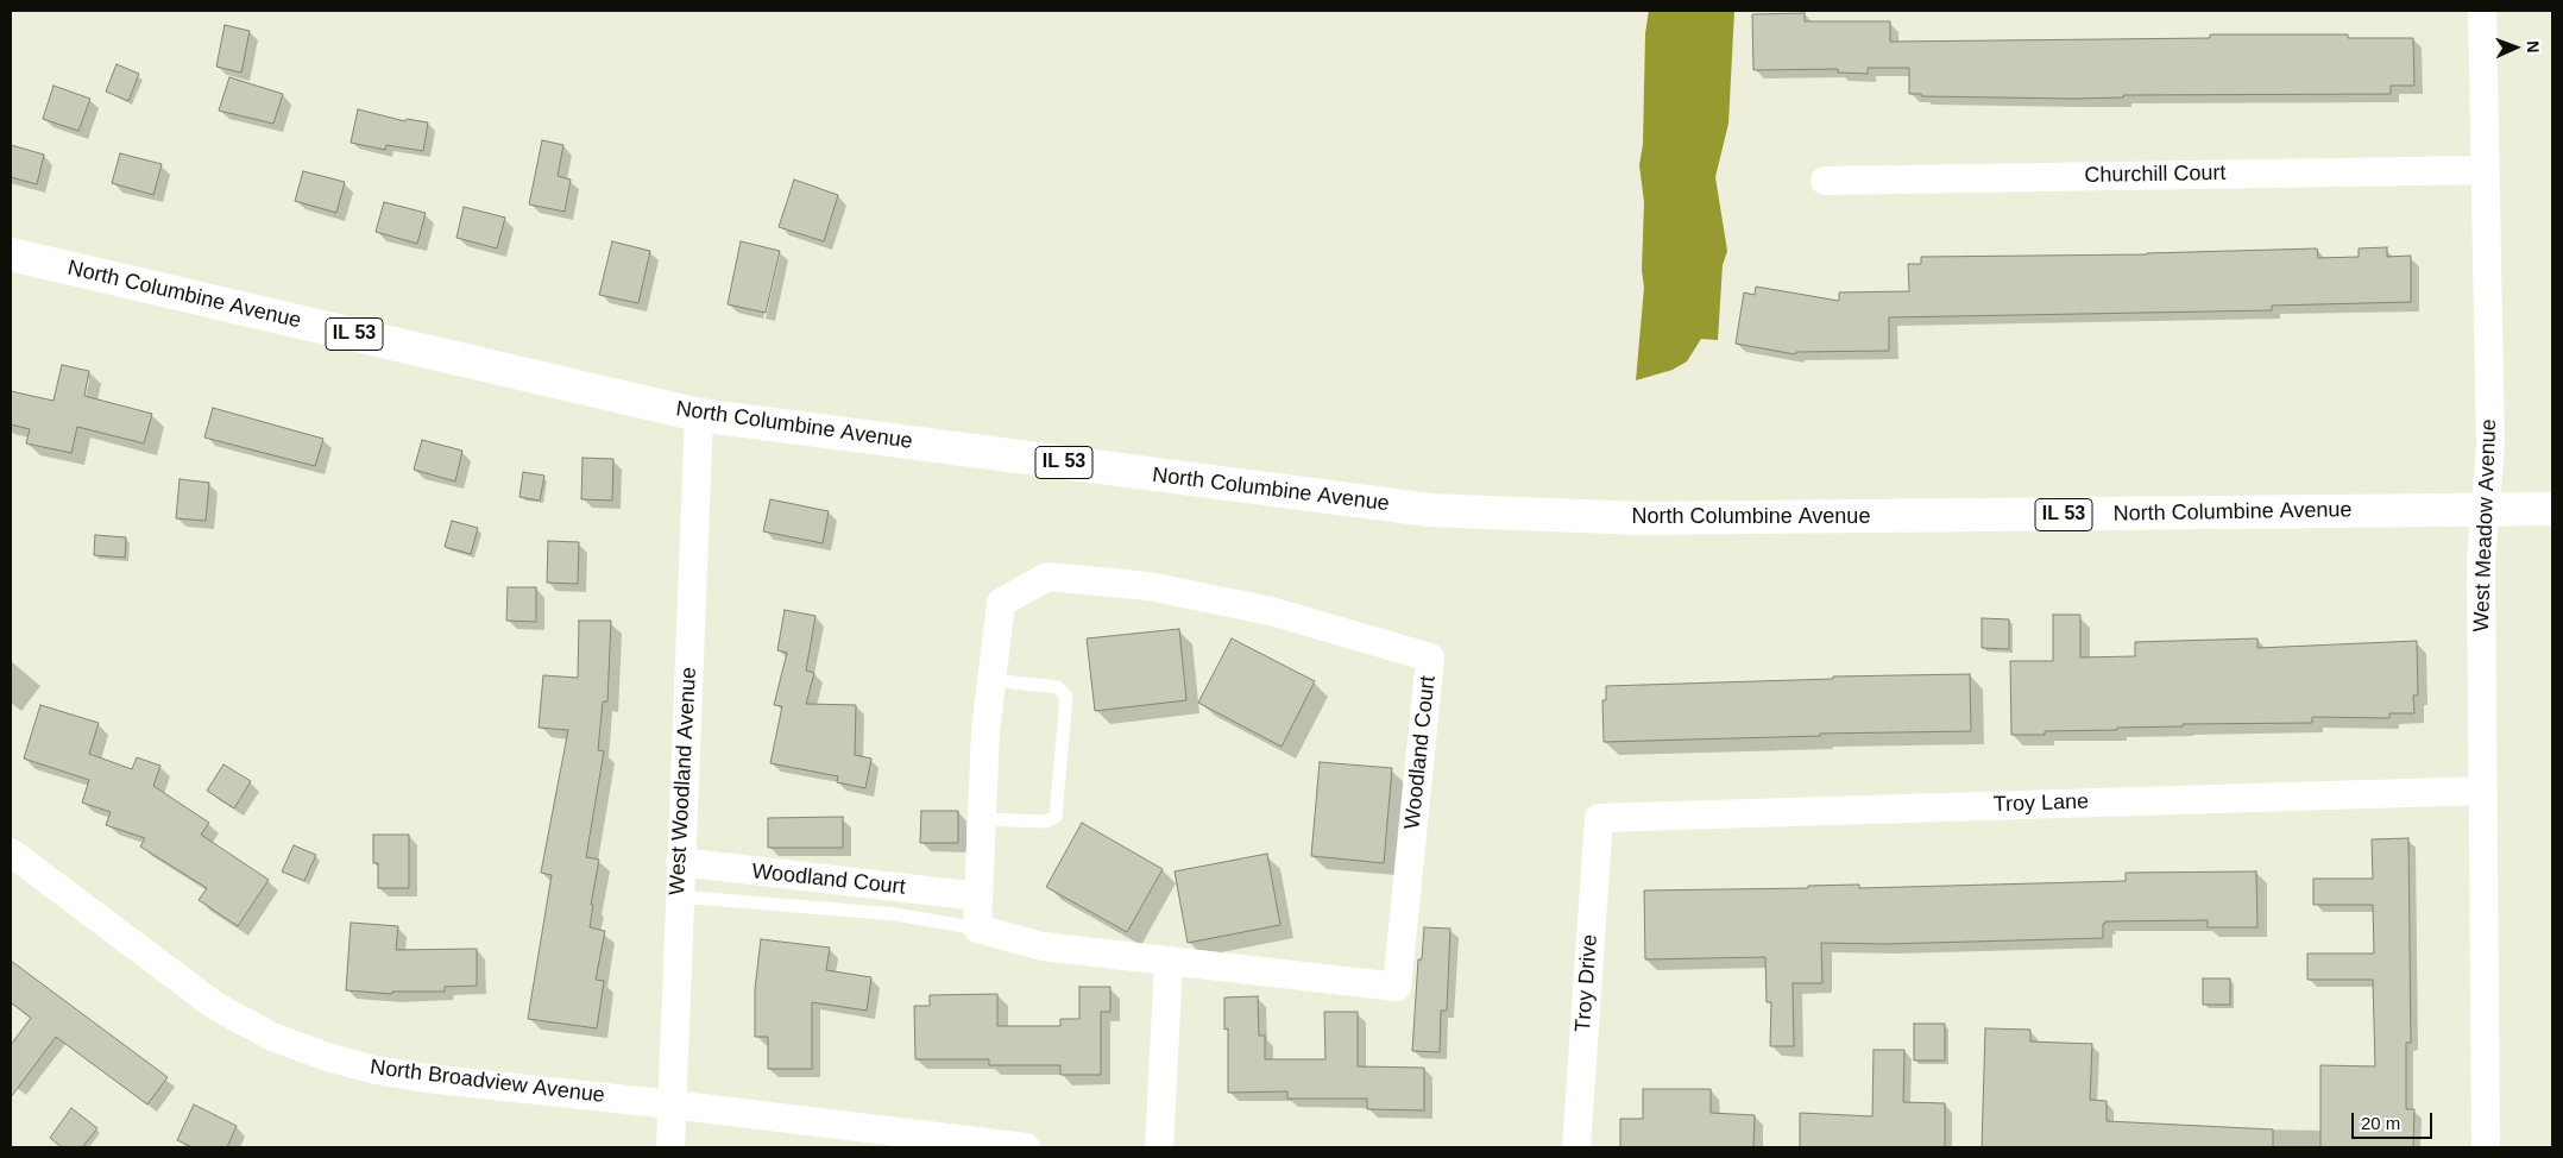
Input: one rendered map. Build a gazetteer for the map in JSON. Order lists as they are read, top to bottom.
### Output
{
  "streets": {
    "main road": ["North Columbine Avenue", "IL 53"],
    "street": [
      "Churchill Court",
      "West Meadow Avenue",
      "Woodland Court",
      "West Woodland Avenue",
      "Troy Lane",
      "Troy Drive",
      "North Broadview Avenue"
    ]
  },
  "crossings": [
    ["Churchill Court", "West Meadow Avenue"],
    ["North Columbine Avenue", "West Meadow Avenue"],
    ["North Columbine Avenue", "West Woodland Avenue"],
    ["West Meadow Avenue", "Troy Lane"],
    ["Woodland Court", "West Woodland Avenue"],
    ["West Woodland Avenue", "North Broadview Avenue"],
    ["Troy Lane", "Troy Drive"]
  ],
  "scale_bar": "20 m",
  "north": "right"
}
